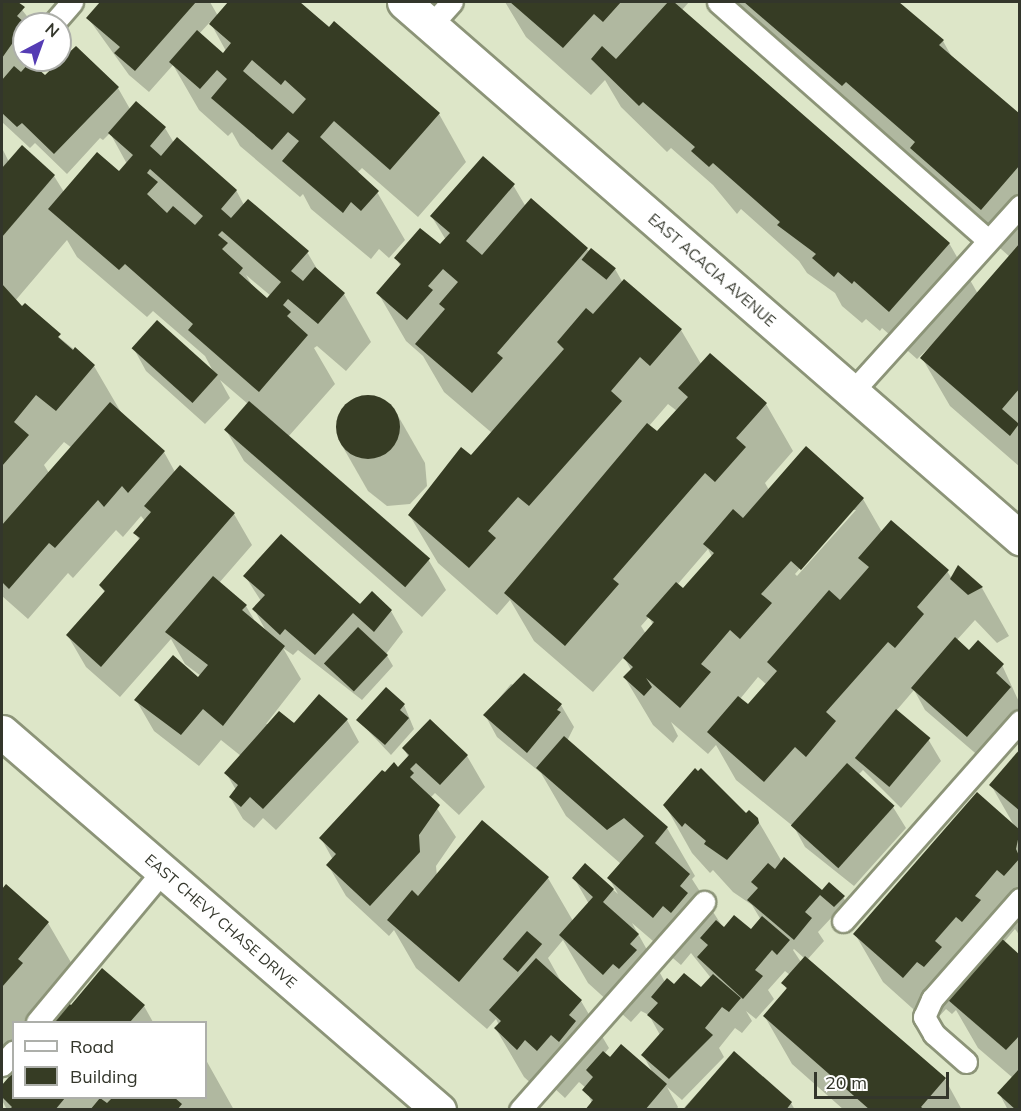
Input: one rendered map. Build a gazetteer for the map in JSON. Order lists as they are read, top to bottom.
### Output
{
  "streets": {
    "street": ["EAST ACACIA AVENUE", "EAST CHEVY CHASE DRIVE"]
  },
  "legend": ["Road", "Building"],
  "scale_bar": "20 m",
  "north": "top right"
}
